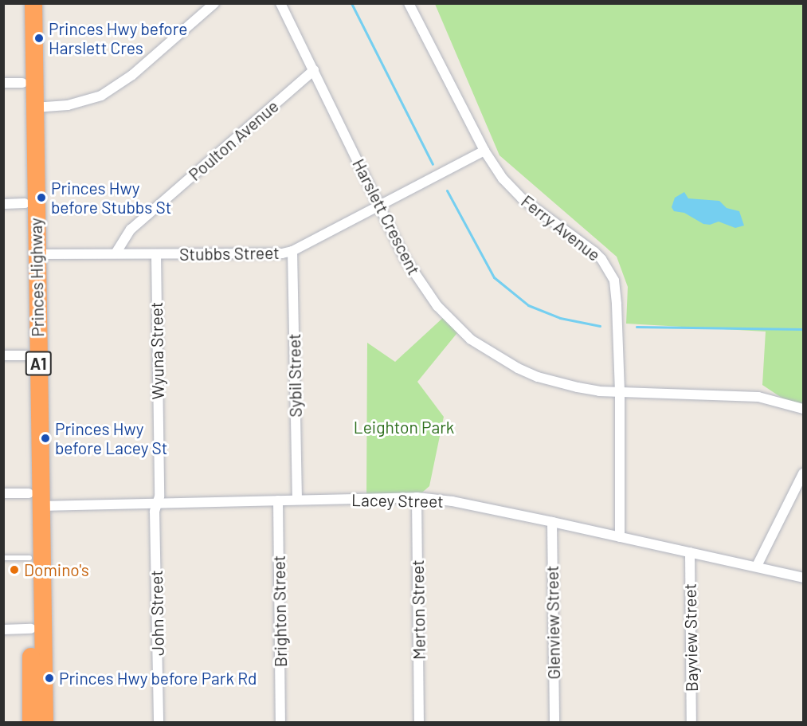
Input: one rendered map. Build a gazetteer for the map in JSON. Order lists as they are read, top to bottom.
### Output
{
  "streets": {
    "highway": ["Princes Highway", "A1"],
    "street": [
      "Poulton Avenue",
      "Harslett Crescent",
      "Ferry Avenue",
      "Stubbs Street",
      "Wyuna Street",
      "Sybil Street",
      "Lacey Street",
      "Merton Street",
      "Brighton Street",
      "John Street",
      "Glenview Street",
      "Bayview Street"
    ]
  },
  "crossings": [
    ["Poulton Avenue", "Harslett Crescent"],
    ["Poulton Avenue", "Stubbs Street"],
    ["Harslett Crescent", "Ferry Avenue"],
    ["Harslett Crescent", "Stubbs Street"],
    ["Ferry Avenue", "Stubbs Street"],
    ["Ferry Avenue", "Lacey Street"],
    ["Stubbs Street", "Princes Highway"],
    ["Stubbs Street", "Wyuna Street"],
    ["Stubbs Street", "Sybil Street"],
    ["Princes Highway", "Lacey Street"],
    ["Wyuna Street", "Lacey Street"],
    ["Wyuna Street", "John Street"],
    ["Sybil Street", "Lacey Street"],
    ["Lacey Street", "Merton Street"],
    ["Lacey Street", "Brighton Street"],
    ["Lacey Street", "John Street"],
    ["Lacey Street", "Glenview Street"],
    ["Lacey Street", "Bayview Street"]
  ],
  "parks": ["Leighton Park"],
  "places": [
    "Princes Hwy before Harslett Cres",
    "Princes Hwy before Stubbs St",
    "Princes Hwy before Lacey St",
    "Domino's",
    "Princes Hwy before Park Rd"
  ]
}
